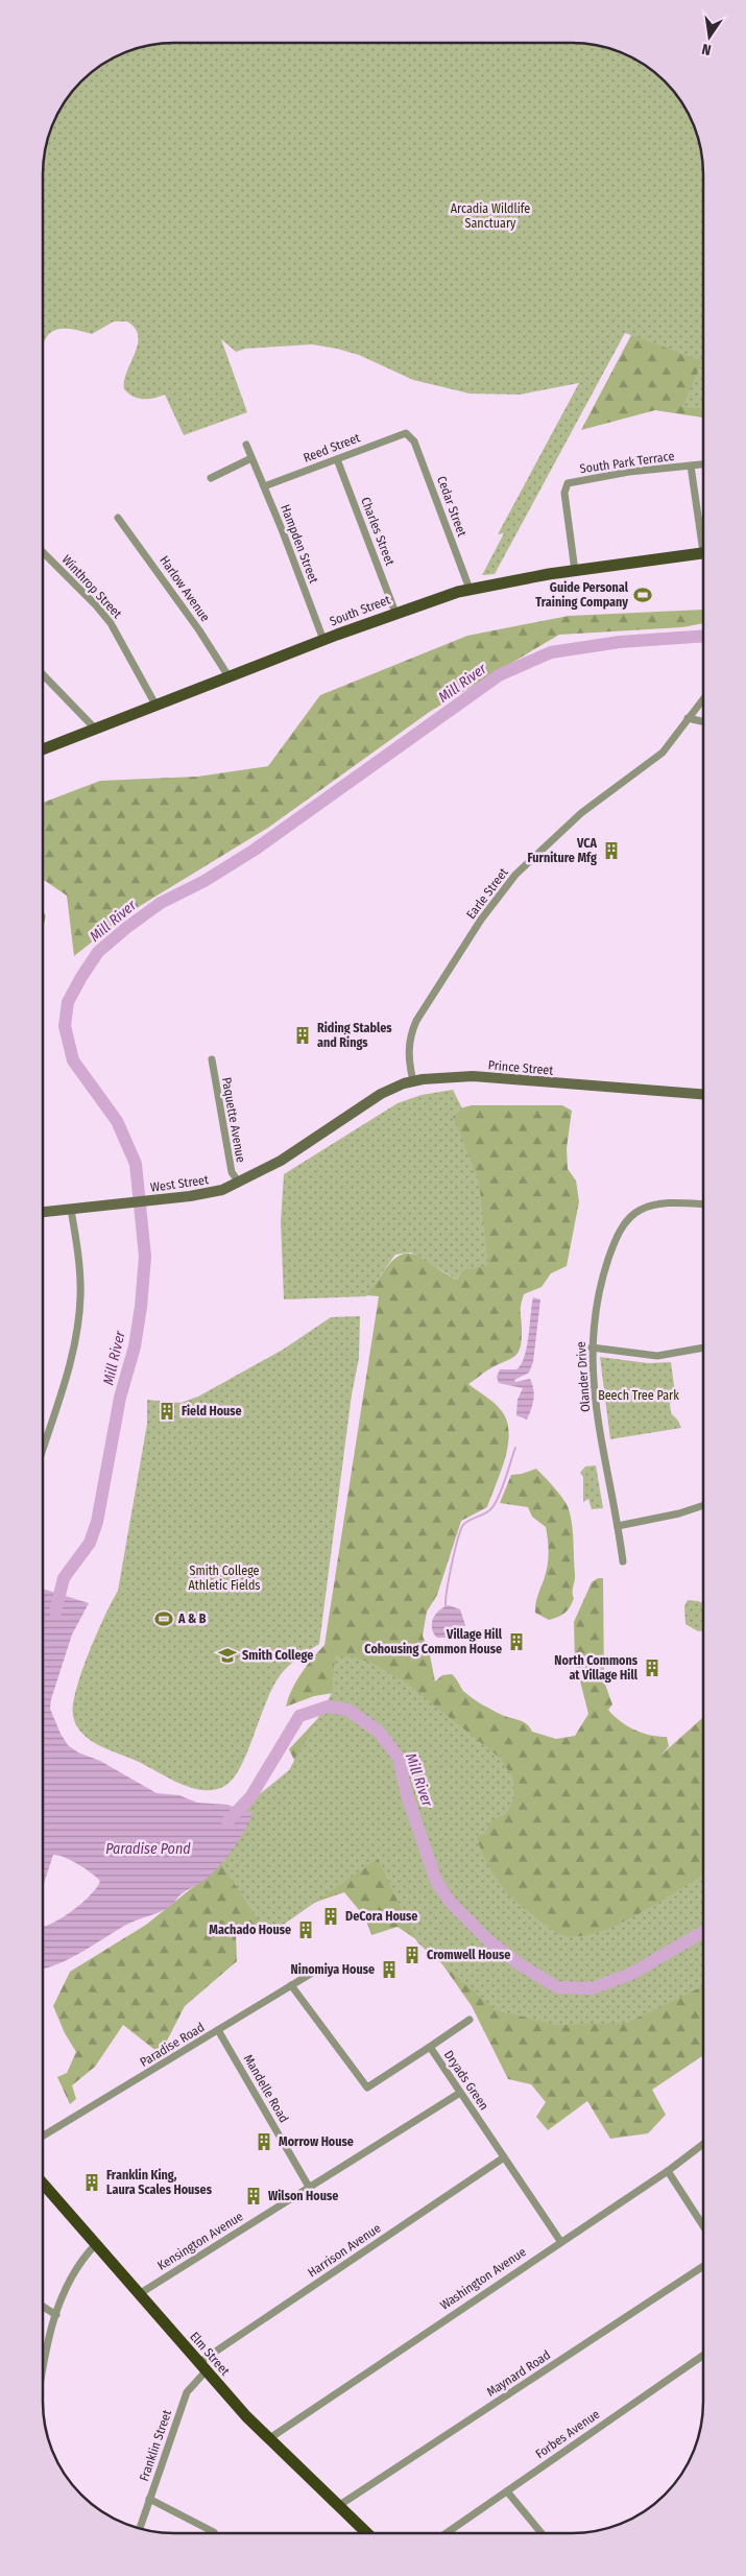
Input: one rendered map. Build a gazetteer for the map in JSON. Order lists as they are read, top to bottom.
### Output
{
  "streets": {
    "highway": ["Elm Street"],
    "main road": ["South Street", "Prince Street", "West Street"],
    "street": [
      "Reed Street",
      "South Park Terrace",
      "Cedar Street",
      "Charles Street",
      "Hampden Street",
      "Winthrop Street",
      "Harlow Avenue",
      "Earle Street",
      "Paquette Avenue",
      "Olander Drive",
      "Paradise Road",
      "Dryads Green",
      "Mandelle Road",
      "Kensington Avenue",
      "Harrison Avenue",
      "Washington Avenue",
      "Maynard Road",
      "Forbes Avenue",
      "Franklin Street"
    ]
  },
  "crossings": [
    ["Reed Street", "Cedar Street"],
    ["Reed Street", "Charles Street"],
    ["Reed Street", "Hampden Street"],
    ["South Park Terrace", "South Street"],
    ["Cedar Street", "South Street"],
    ["Charles Street", "South Street"],
    ["Hampden Street", "South Street"],
    ["Winthrop Street", "South Street"],
    ["Harlow Avenue", "South Street"],
    ["Earle Street", "Prince Street"],
    ["Prince Street", "West Street"],
    ["Paquette Avenue", "West Street"],
    ["Paradise Road", "Dryads Green"],
    ["Paradise Road", "Mandelle Road"],
    ["Dryads Green", "Kensington Avenue"],
    ["Dryads Green", "Harrison Avenue"],
    ["Dryads Green", "Washington Avenue"],
    ["Mandelle Road", "Kensington Avenue"],
    ["Kensington Avenue", "Elm Street"],
    ["Harrison Avenue", "Elm Street"],
    ["Harrison Avenue", "Franklin Street"],
    ["Washington Avenue", "Elm Street"],
    ["Elm Street", "Maynard Road"],
    ["Elm Street", "Franklin Street"]
  ],
  "water": ["Mill River", "Paradise Pond"],
  "parks": ["Arcadia Wildlife Sanctuary", "Beech Tree Park", "Smith College Athletic Fields"],
  "places": {
    "sports": ["Guide Personal Training Company", "A & B"],
    "building": [
      "VCA Furniture Mfg",
      "Riding Stables and Rings",
      "Field House",
      "Village Hill Cohousing Common House",
      "North Commons at Village Hill",
      "DeCora House",
      "Machado House",
      "Cromwell House",
      "Ninomiya House",
      "Morrow House",
      "Franklin King, Laura Scales Houses",
      "Wilson House"
    ],
    "school or university": ["Smith College"]
  },
  "north": "bottom"
}
